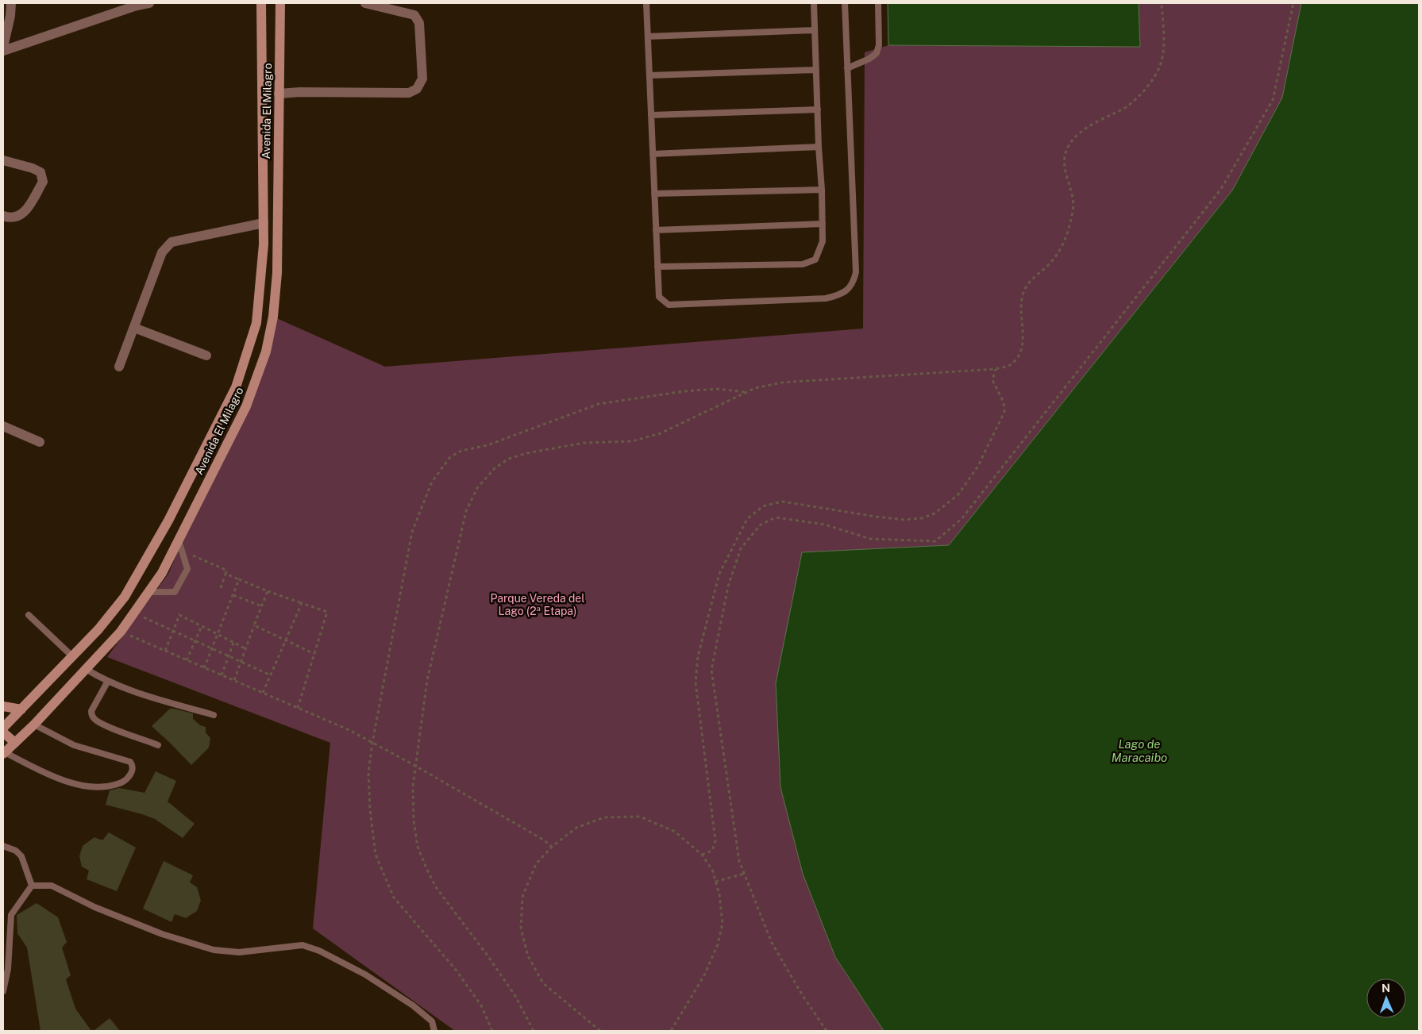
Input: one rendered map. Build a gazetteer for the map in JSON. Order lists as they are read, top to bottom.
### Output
{
  "streets": {
    "main road": ["Avenida El Milagro"]
  },
  "water": ["Lago de Maracaibo"],
  "parks": ["Parque Vereda del Lago (2ª Etapa)"],
  "north": "top"
}
